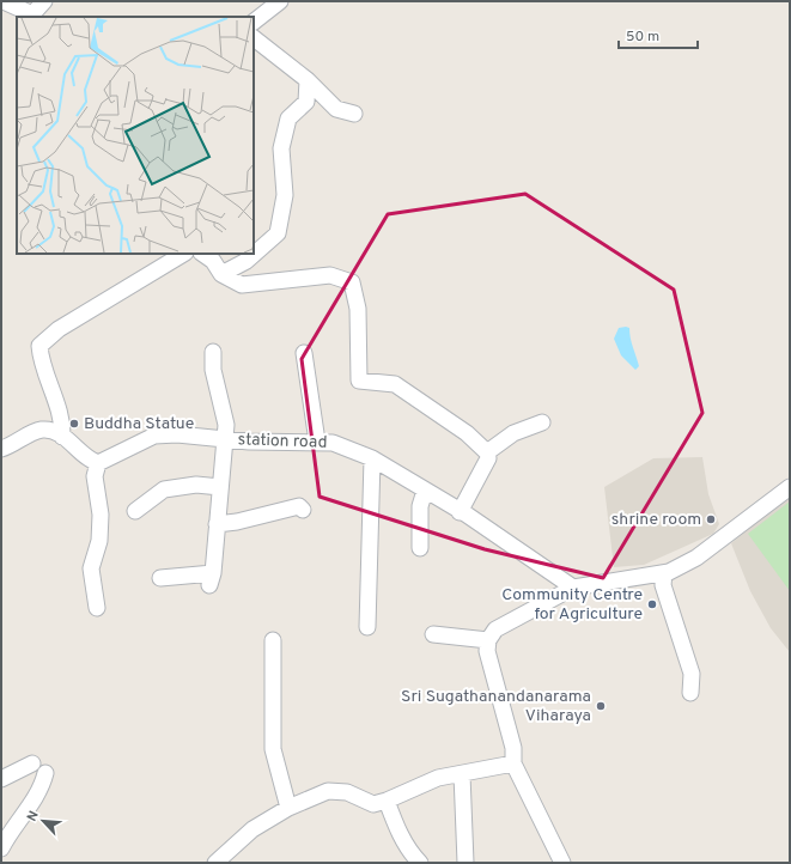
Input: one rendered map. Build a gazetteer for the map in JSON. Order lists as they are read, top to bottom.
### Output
{
  "streets": {
    "street": ["station road"]
  },
  "places": [
    "Buddha Statue",
    "shrine room",
    "Community Centre for Agriculture",
    "Sri Sugathanandanarama Viharaya"
  ],
  "scale_bar": "50 m",
  "north": "top left"
}
